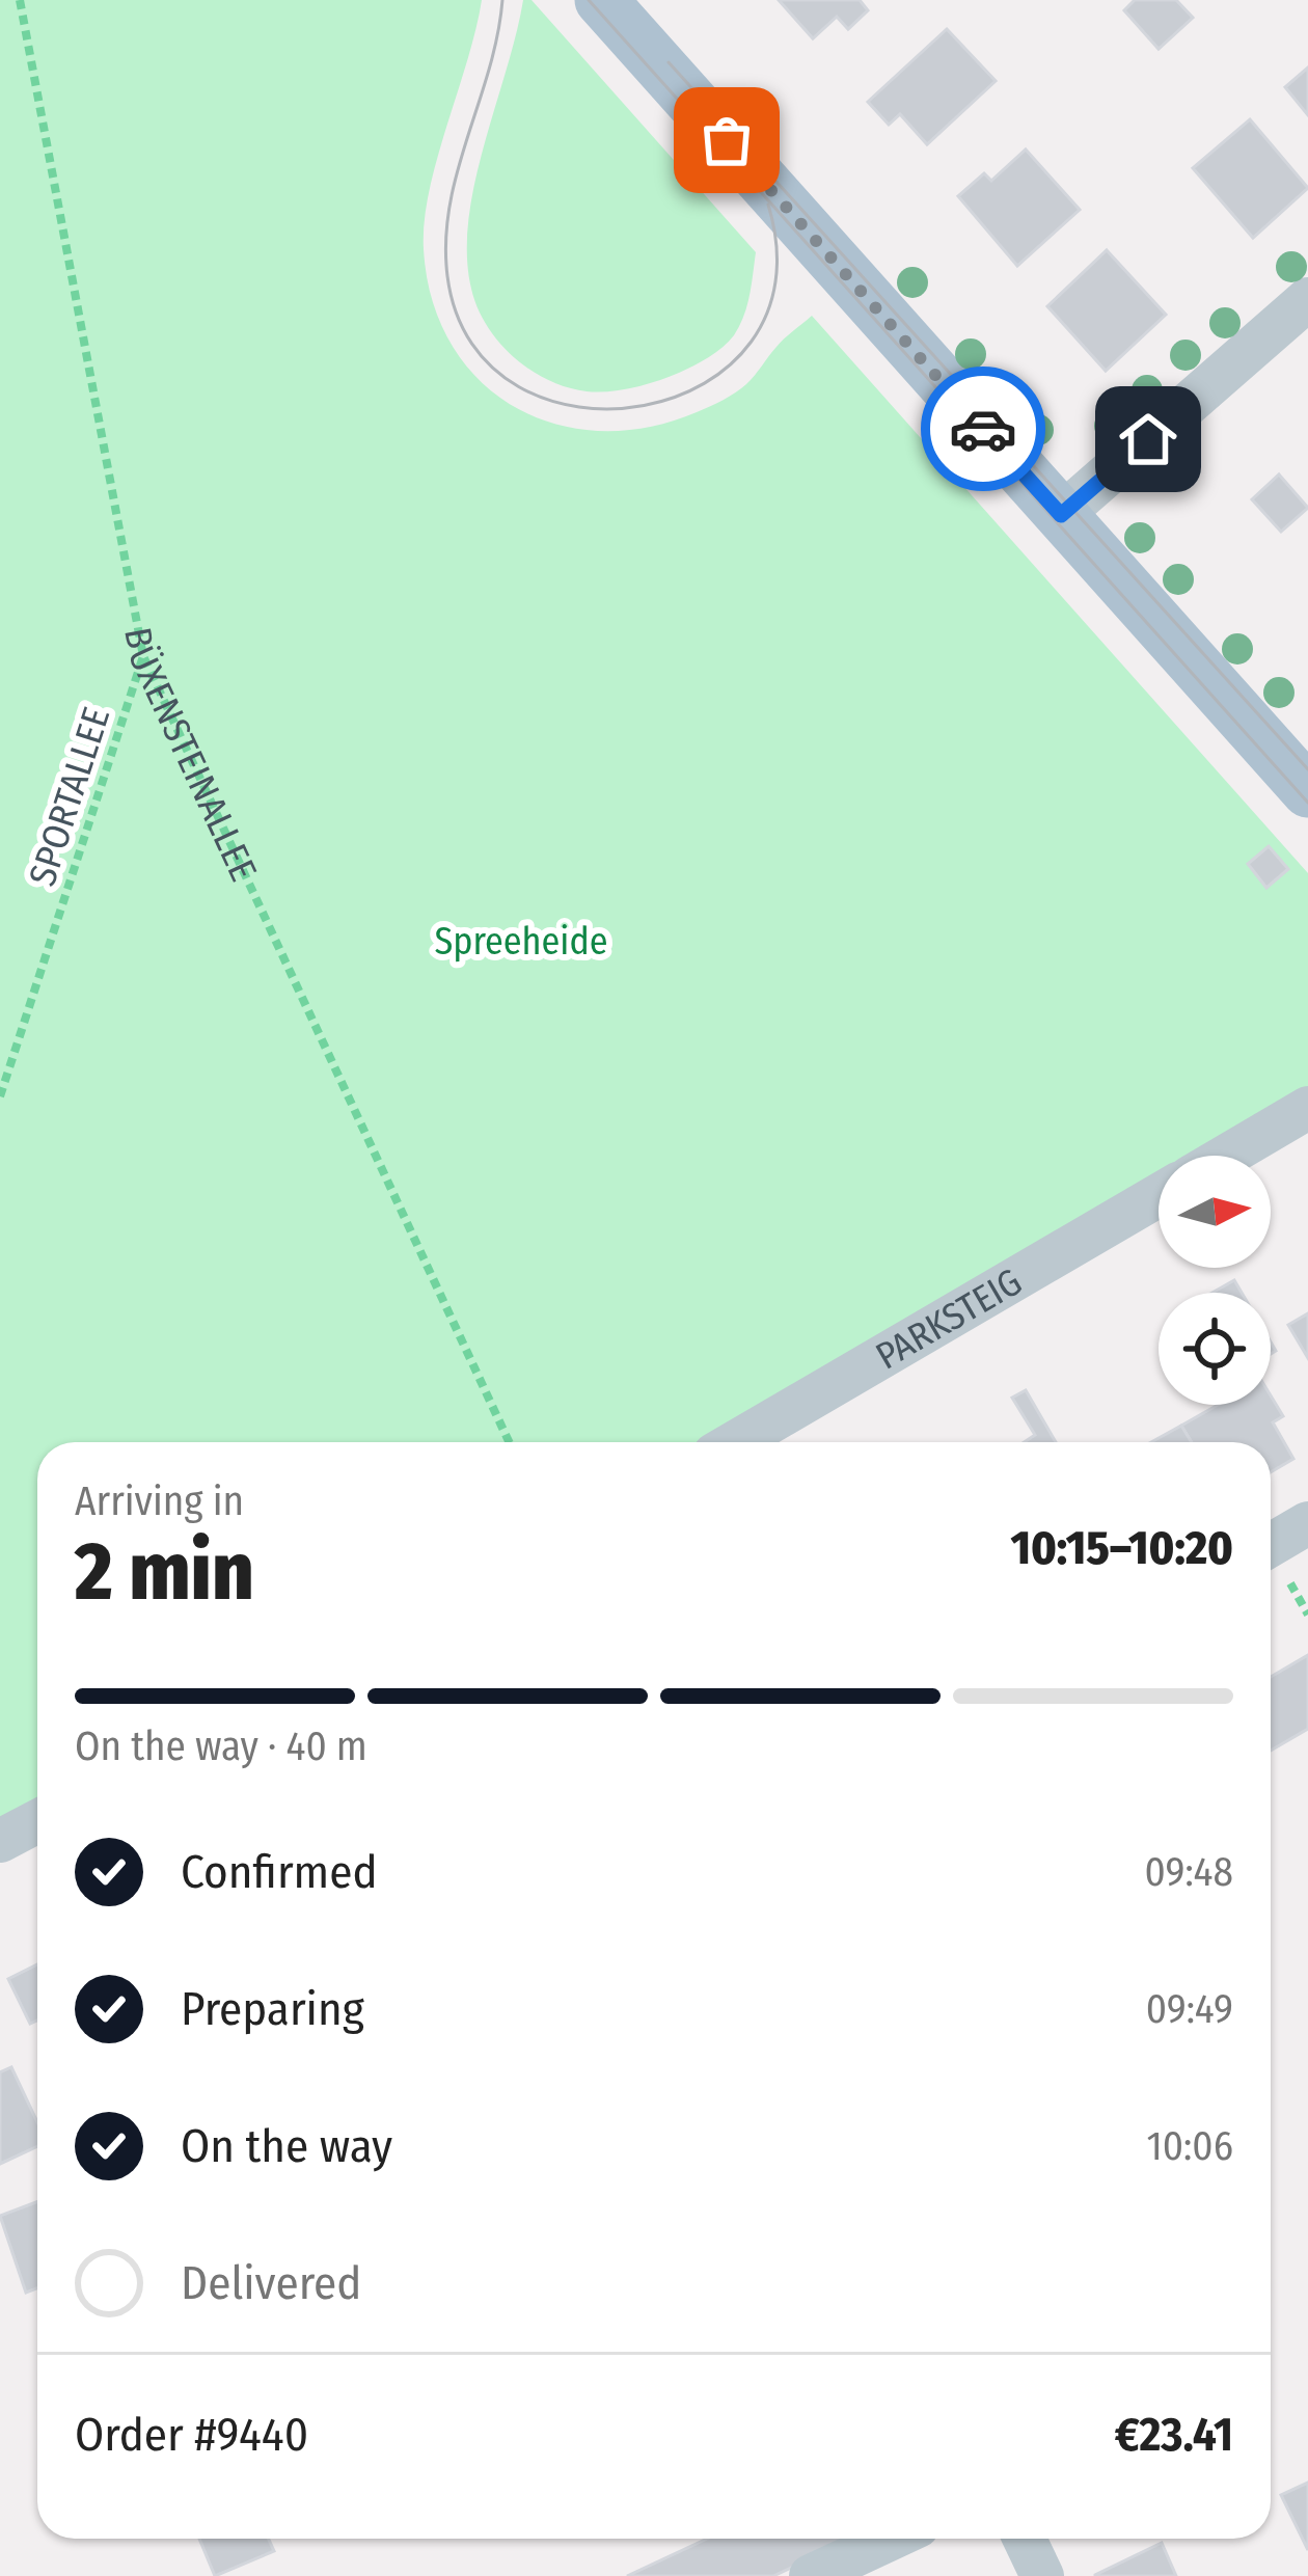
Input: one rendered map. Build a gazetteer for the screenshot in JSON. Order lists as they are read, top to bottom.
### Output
{
  "streets": {
    "street": ["PARKSTEIG"],
    "path": ["BÜXENSTEINALLEE", "SPORTALLEE"]
  },
  "crossings": [
    ["BÜXENSTEINALLEE", "SPORTALLEE"]
  ],
  "parks": ["Spreeheide"],
  "north": "right",
  "page": {
    "heading": ["2 min", "Arriving in", "10:15–10:20"],
    "panel": ["Order #9440", "€23.41"],
    "bar": "On the way · 40 m",
    "list": [
      ["Confirmed", "09:48"],
      ["Preparing", "09:49"],
      ["On the way", "10:06"],
      "Delivered"
    ]
  }
}
